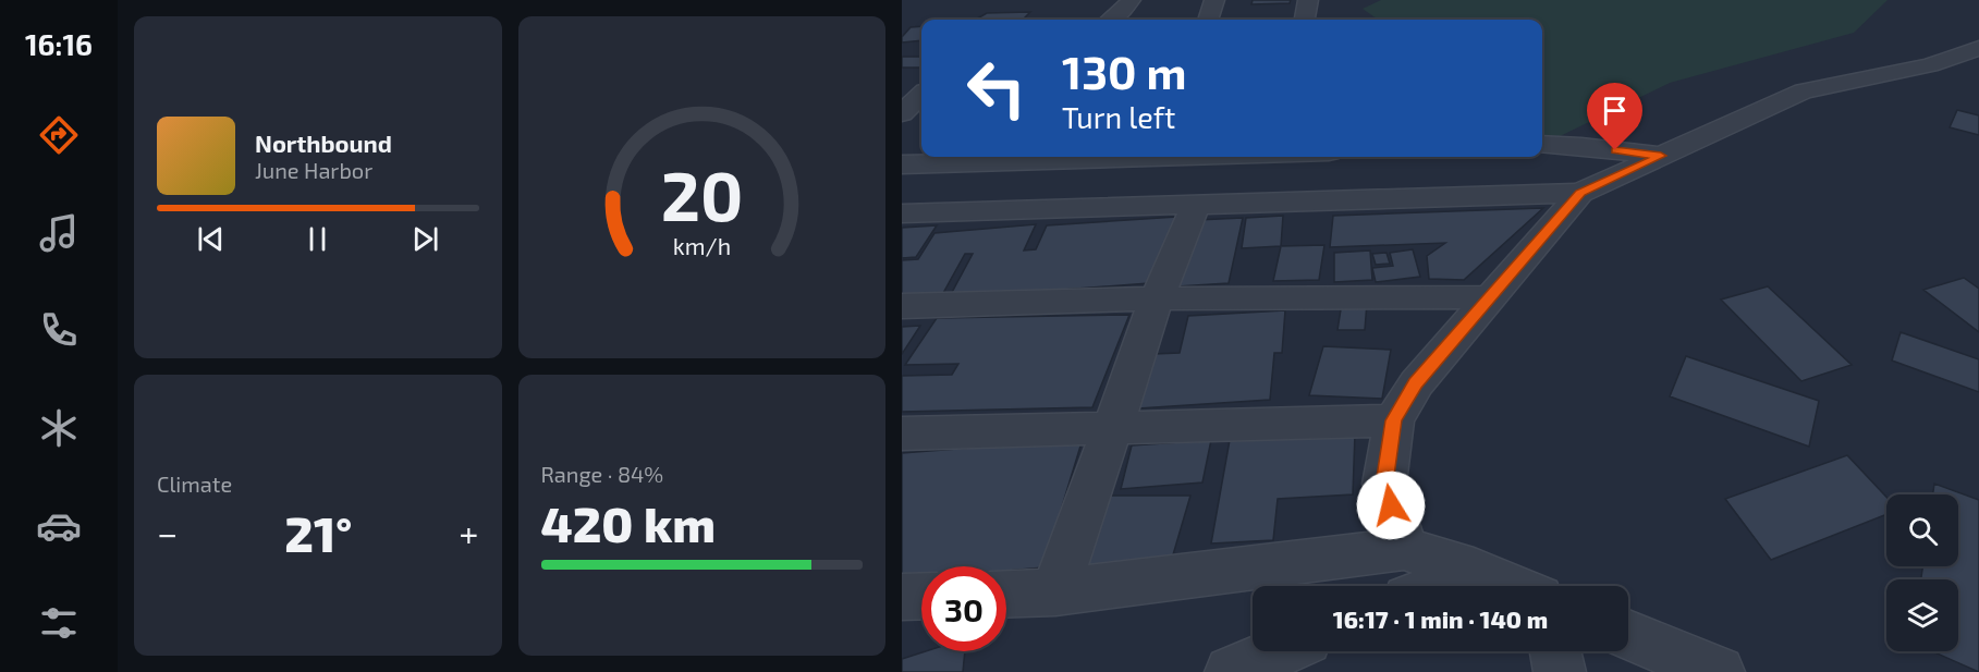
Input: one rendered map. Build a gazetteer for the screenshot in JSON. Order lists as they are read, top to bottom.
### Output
{
  "page": {
    "tabs": "16:16",
    "turn": ["130 m", "Turn left"],
    "song": ["Northbound", "June Harbor"],
    "tile": [
      "Climate",
      ["Range · 84%", "420 km"]
    ],
    "heat": ["−", "21°", "+"],
    "limit": "30",
    "trip": "16:17 · 1 min · 140 m",
    "gauge": ["20", "km/h"]
  }
}
